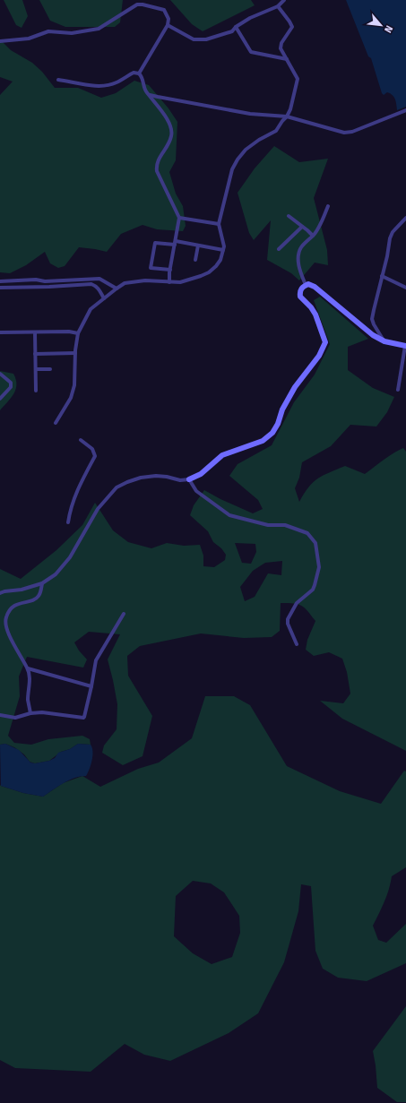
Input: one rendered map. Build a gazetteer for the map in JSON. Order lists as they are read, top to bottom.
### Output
{
  "north": "bottom right"
}
